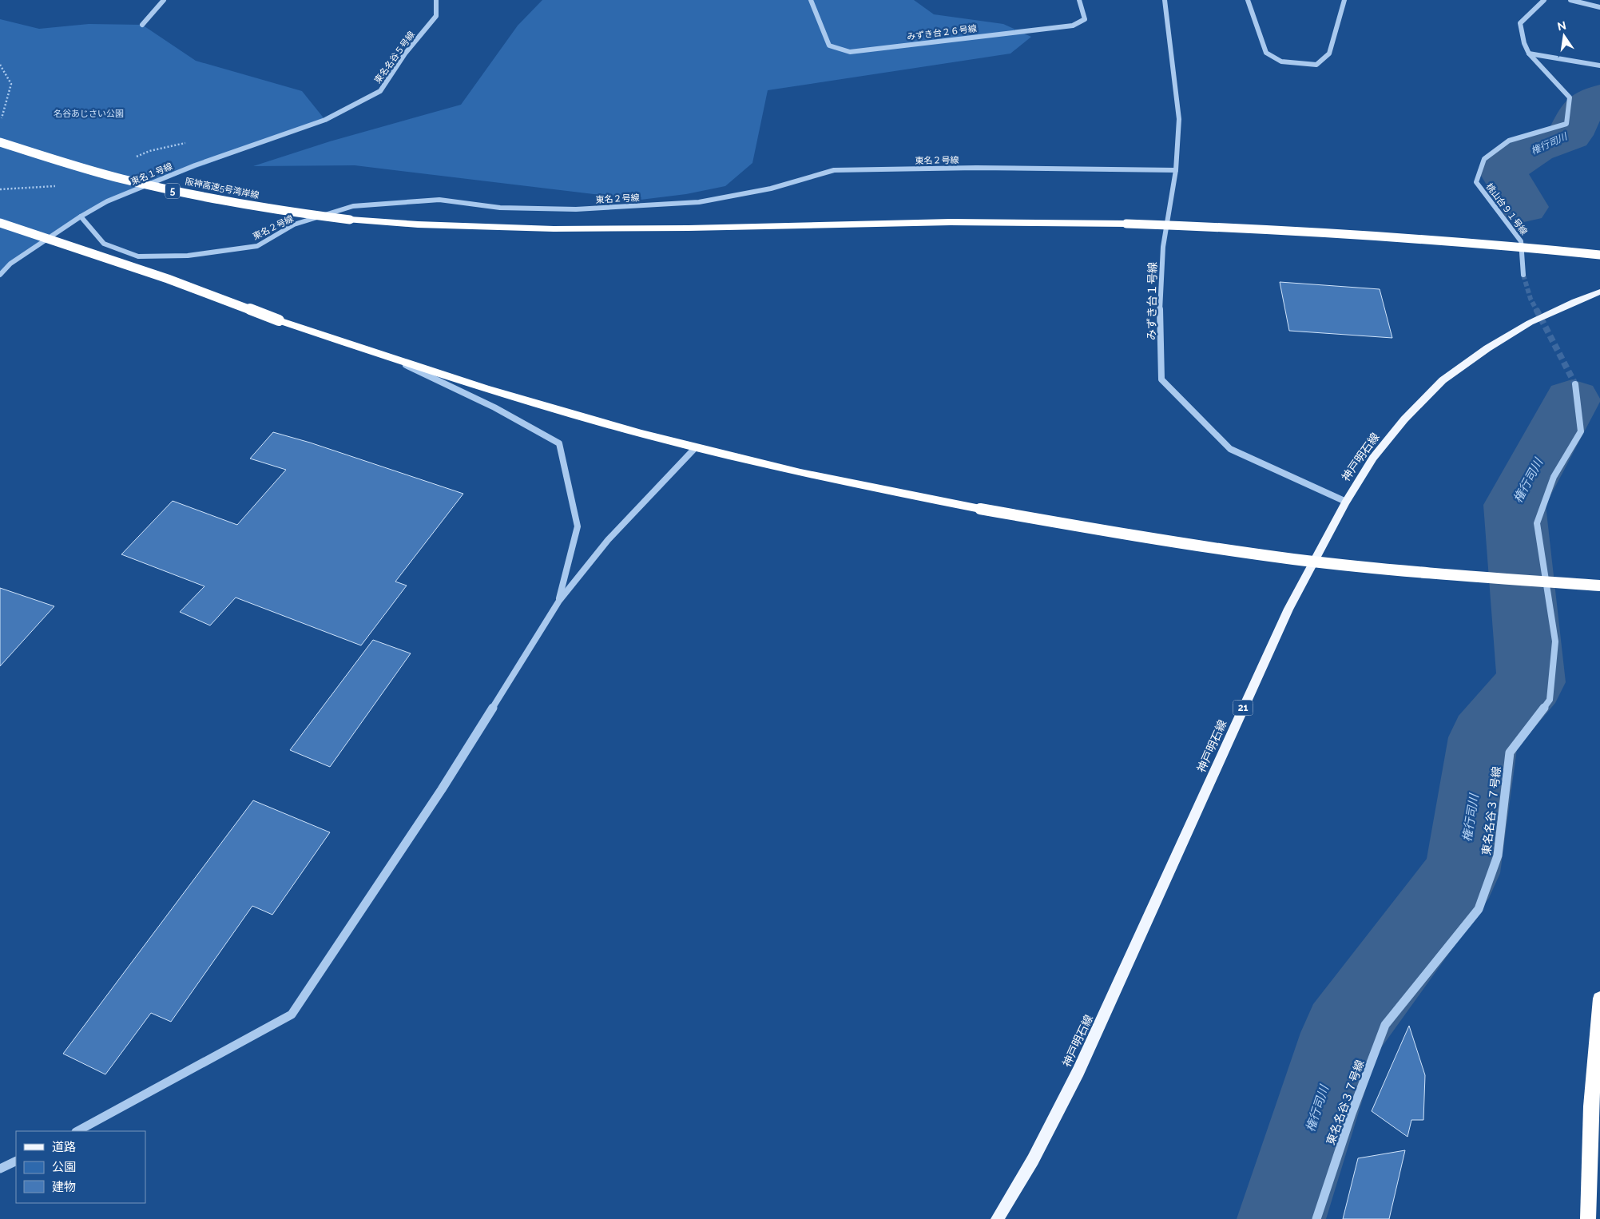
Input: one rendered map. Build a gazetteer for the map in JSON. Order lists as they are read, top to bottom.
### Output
{
  "streets": {
    "highway": ["阪神高速5号湾岸線", "5"],
    "main road": ["神戸明石線", "21"],
    "street": [
      "みずき台２６号線",
      "東名名谷５号線",
      "東名２号線",
      "東名１号線",
      "桃山台９１号線",
      "みずき台１号線",
      "東名名谷３７号線"
    ]
  },
  "crossings": [
    ["東名名谷５号線", "東名１号線"],
    ["東名２号線", "東名１号線"],
    ["東名２号線", "みずき台１号線"],
    ["みずき台１号線", "神戸明石線"]
  ],
  "water": ["権行司川"],
  "parks": ["名谷あじさい公園"],
  "legend": ["道路", "公園", "建物"],
  "north": "top"
}
